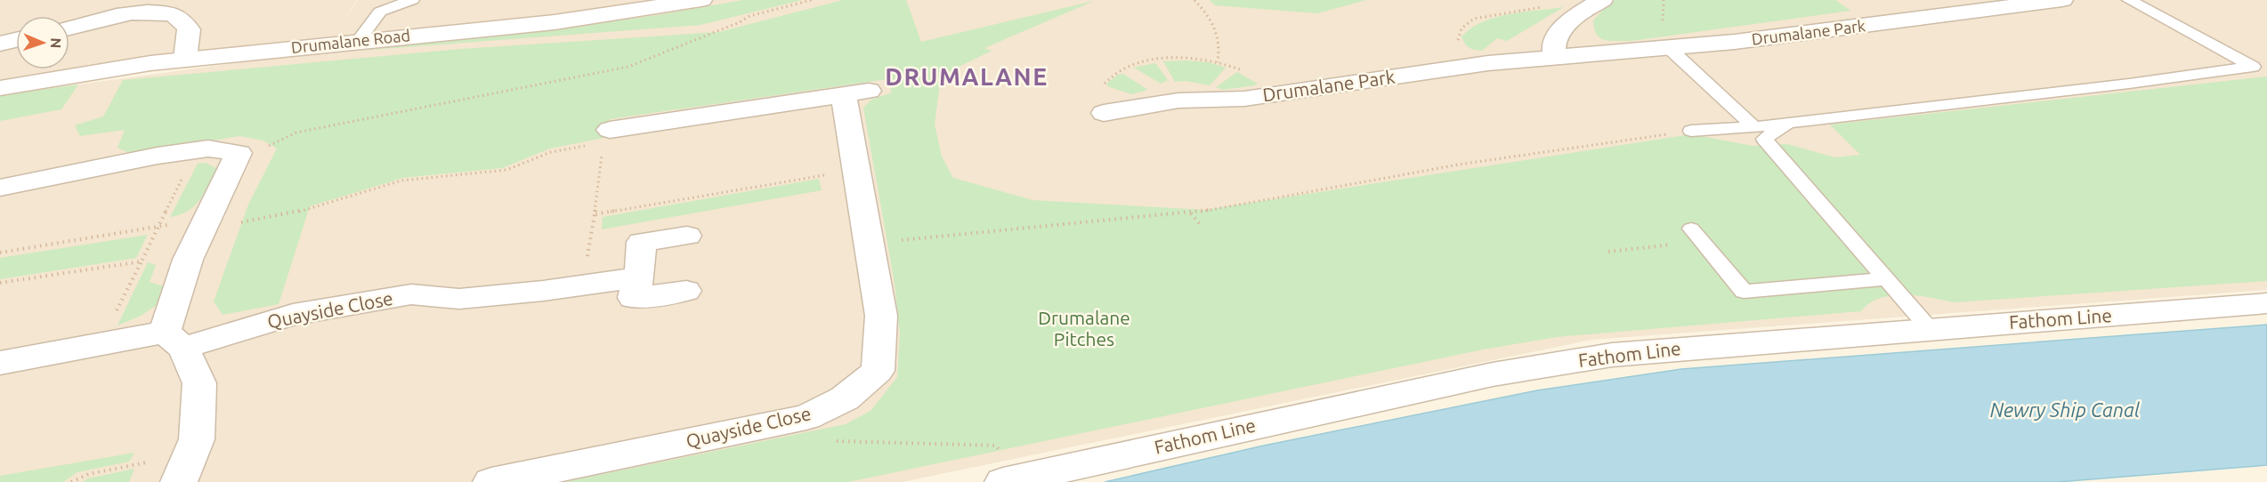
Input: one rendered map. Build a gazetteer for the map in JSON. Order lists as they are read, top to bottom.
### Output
{
  "streets": {
    "street": [
      "Drumalane Park",
      "Drumalane Road",
      "Quayside Close",
      "Fathom Line"
    ]
  },
  "districts": ["DRUMALANE"],
  "water": ["Newry Ship Canal"],
  "parks": ["Drumalane Pitches"],
  "north": "right"
}
